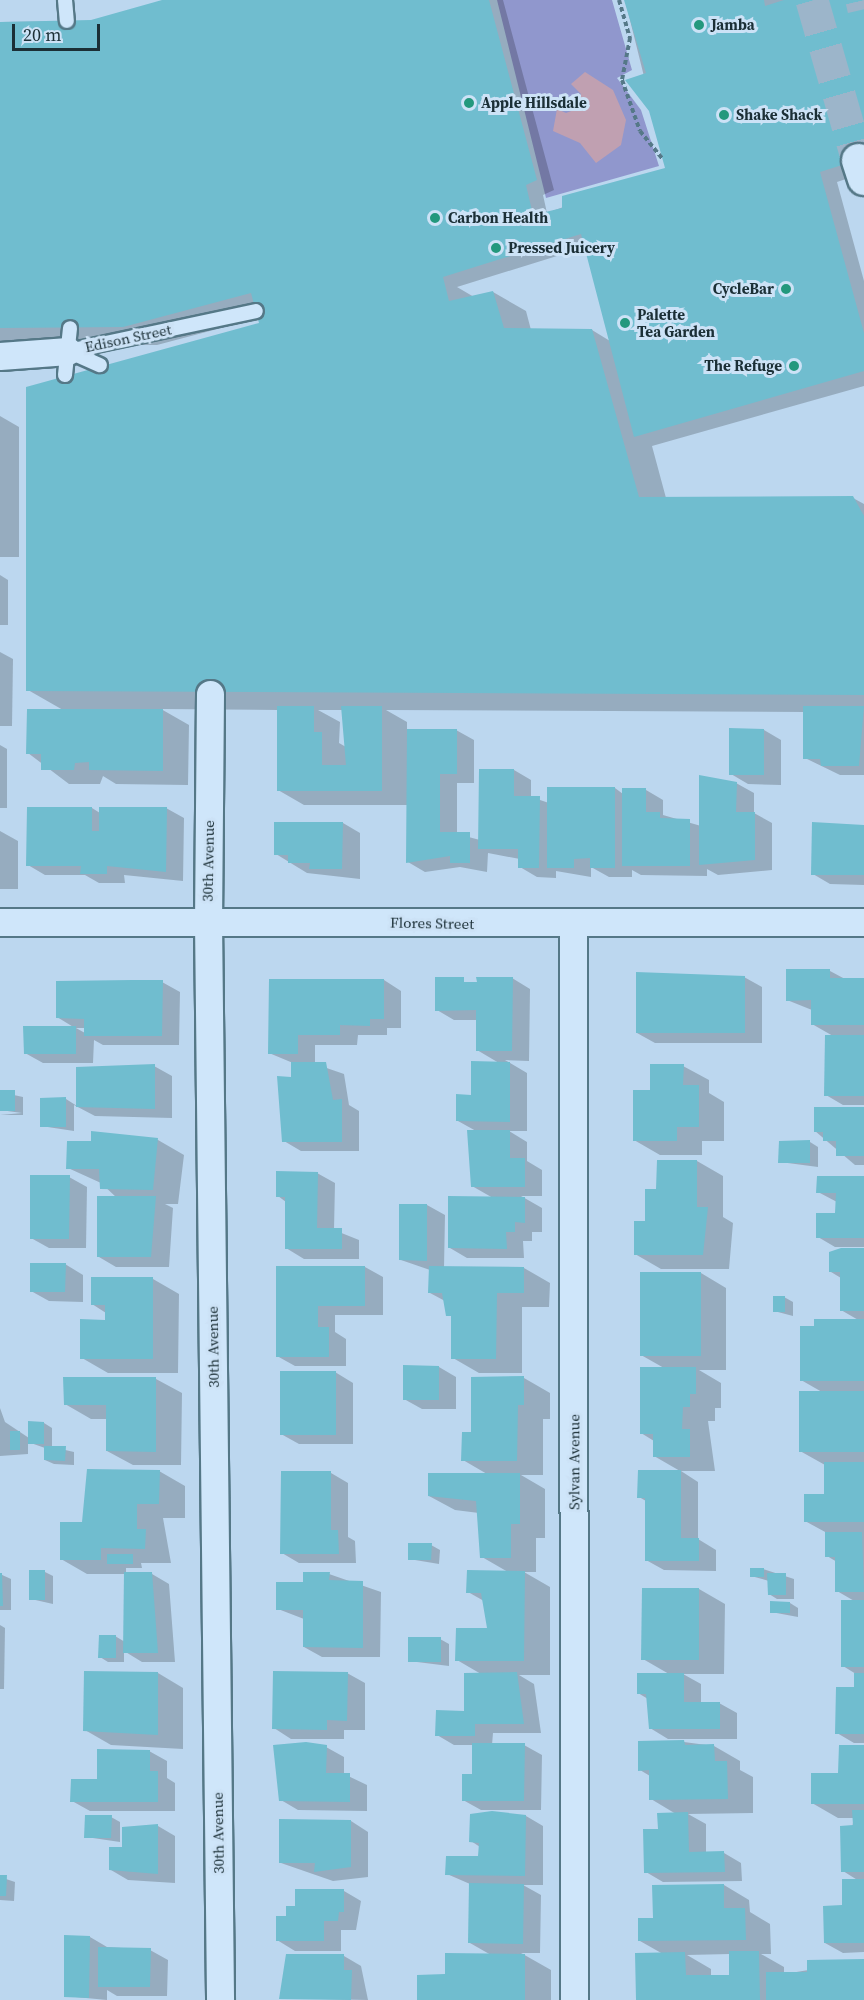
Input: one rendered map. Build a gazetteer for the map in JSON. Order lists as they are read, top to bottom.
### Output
{
  "streets": {
    "street": [
      "Edison Street",
      "30th Avenue",
      "Flores Street",
      "Sylvan Avenue"
    ]
  },
  "crossings": [
    ["30th Avenue", "Flores Street"],
    ["Flores Street", "Sylvan Avenue"]
  ],
  "places": [
    "Jamba",
    "Apple Hillsdale",
    "Shake Shack",
    "Carbon Health",
    "Pressed Juicery",
    "CycleBar",
    "Palette Tea Garden",
    "The Refuge"
  ],
  "scale_bar": "20 m"
}
